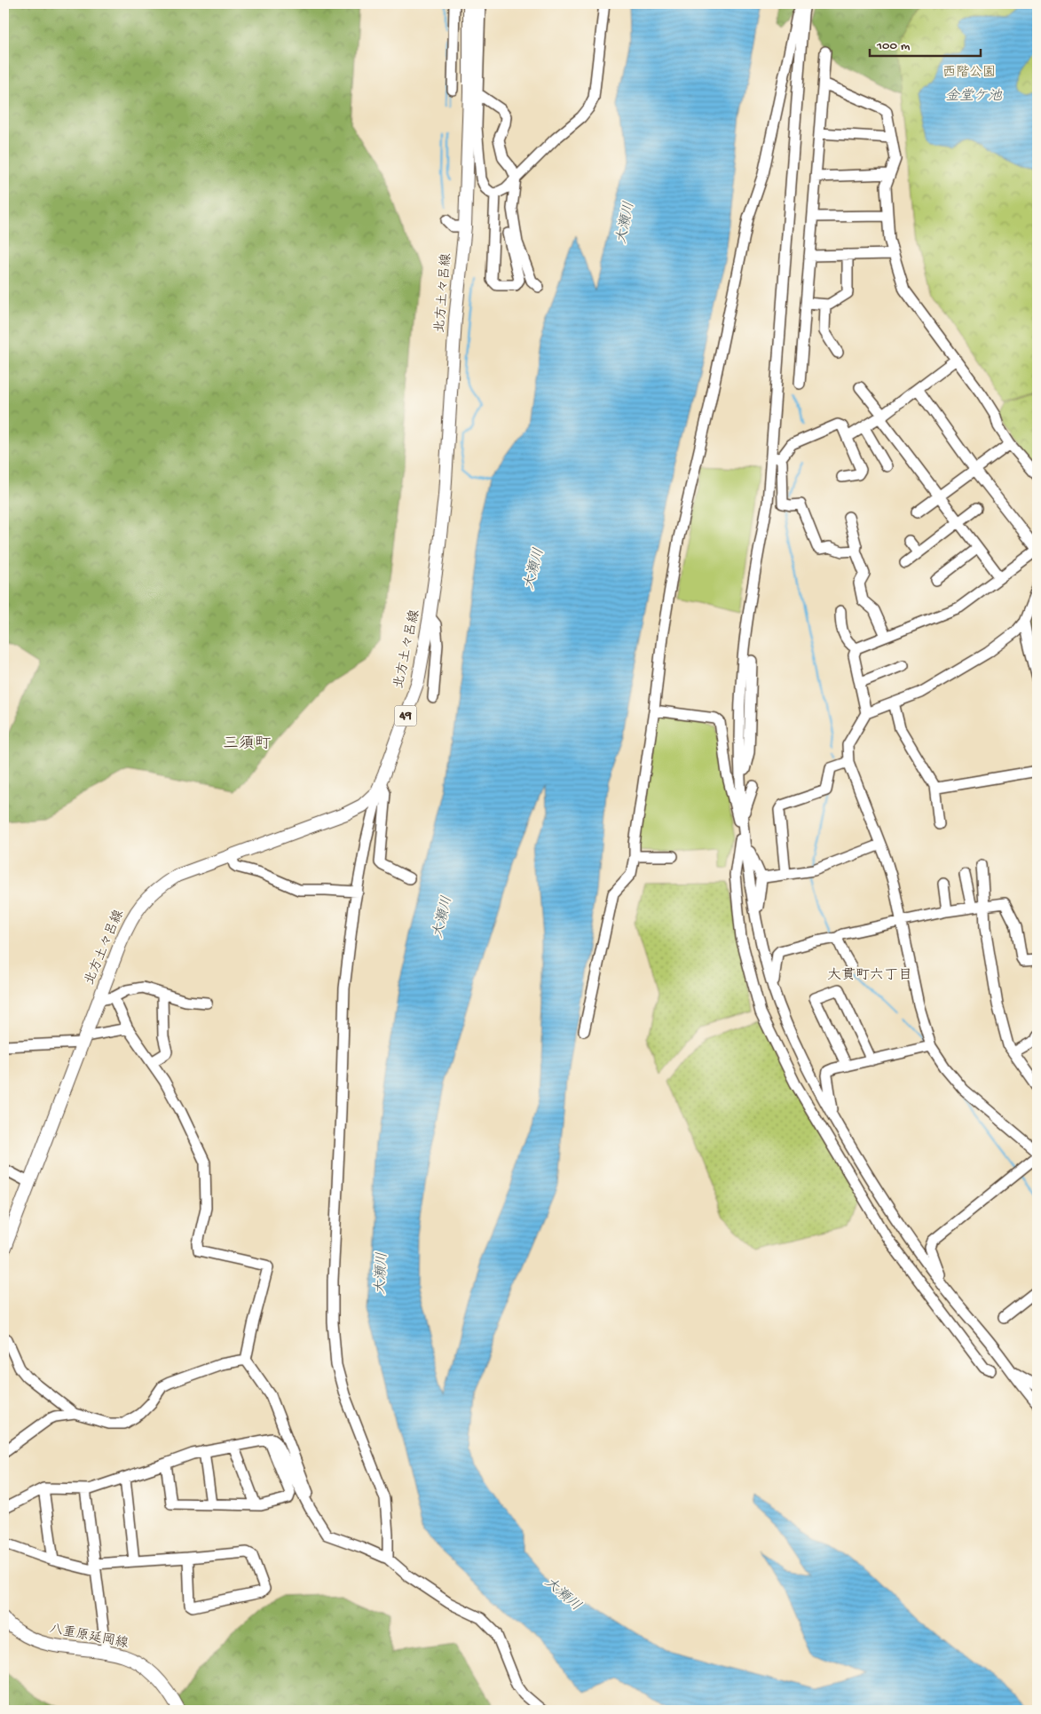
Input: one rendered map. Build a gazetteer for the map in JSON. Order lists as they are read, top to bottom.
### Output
{
  "streets": {
    "main road": ["北方土々呂線", "49", "八重原延岡線"]
  },
  "districts": ["三須町", "大貫町六丁目"],
  "water": ["金堂ケ池", "大瀬川"],
  "parks": ["西階公園"],
  "scale_bar": "100 m"
}
